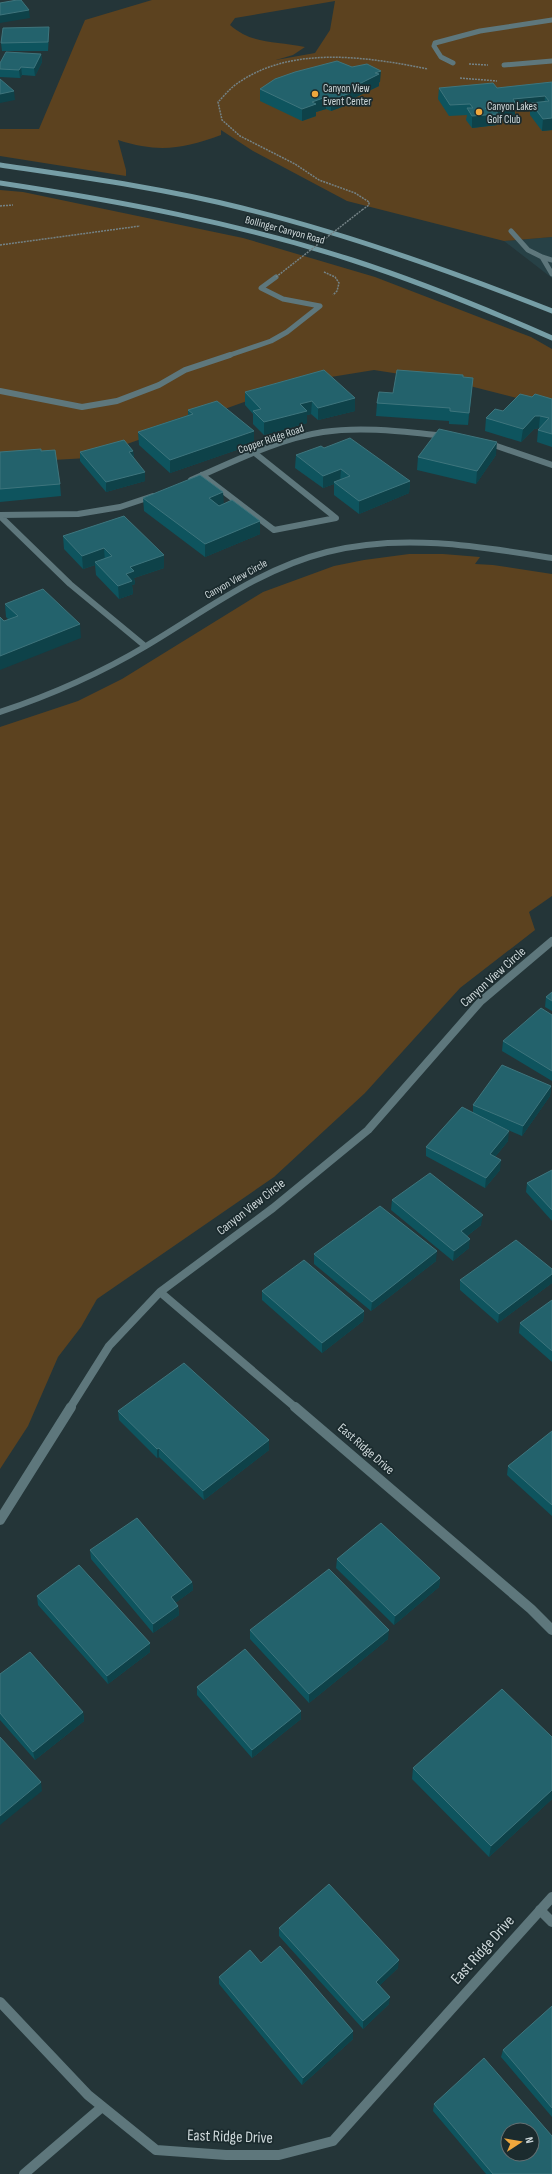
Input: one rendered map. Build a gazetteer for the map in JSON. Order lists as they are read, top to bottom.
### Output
{
  "streets": {
    "main road": ["Bollinger Canyon Road"],
    "street": ["Copper Ridge Road", "Canyon View Circle", "East Ridge Drive"]
  },
  "crossings": [
    ["Canyon View Circle", "East Ridge Drive"]
  ],
  "places": ["Canyon View Event Center", "Canyon Lakes Golf Club"],
  "north": "right"
}
